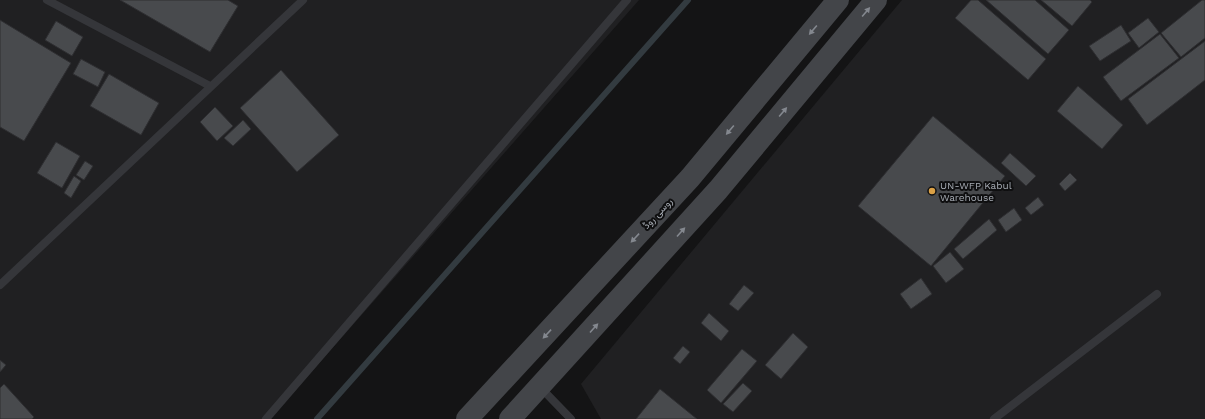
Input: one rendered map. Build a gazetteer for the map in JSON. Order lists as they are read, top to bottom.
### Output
{
  "streets": {
    "main road": ["روسی روڈ"]
  },
  "places": ["UN-WFP Kabul Warehouse"]
}
